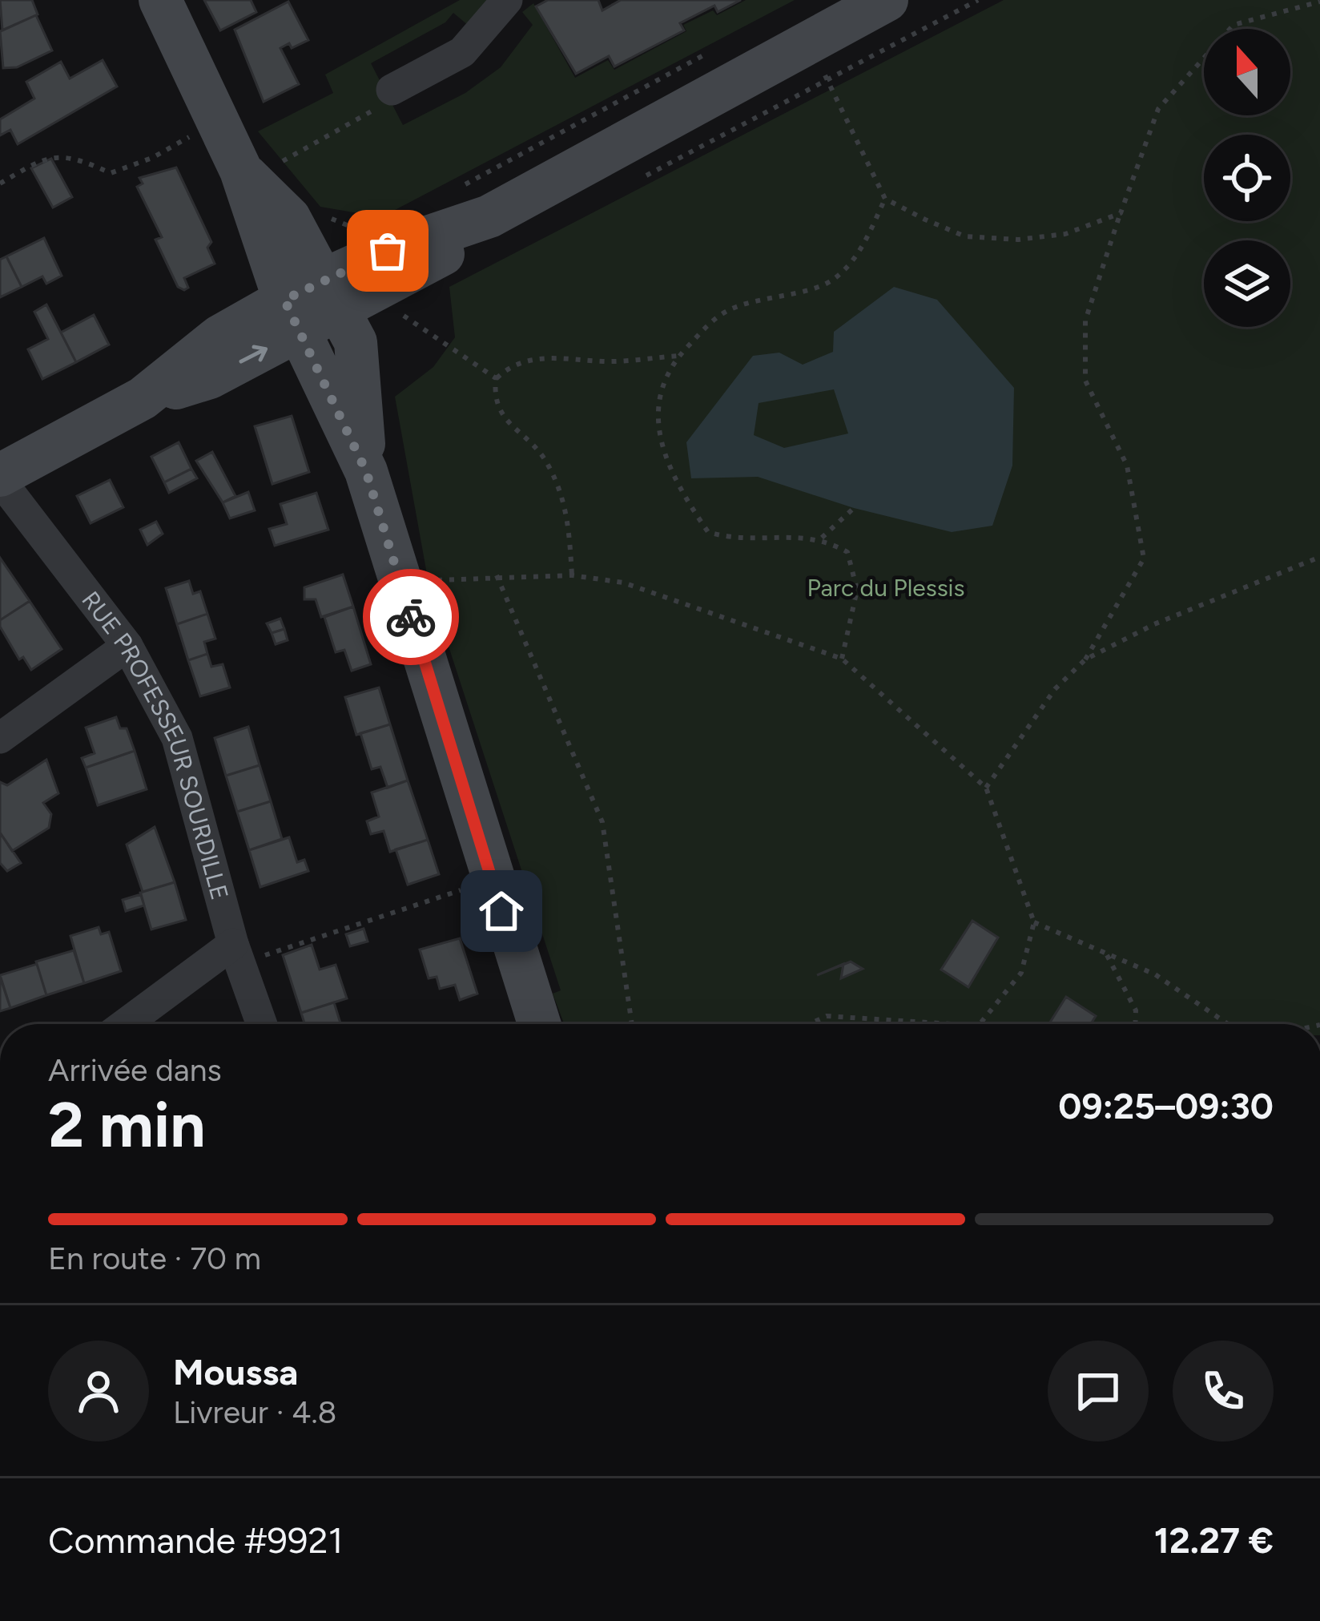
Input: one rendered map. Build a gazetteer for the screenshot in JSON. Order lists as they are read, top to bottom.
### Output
{
  "streets": {
    "street": ["RUE PROFESSEUR SOURDILLE"]
  },
  "parks": ["Parc du Plessis"],
  "north": "top",
  "page": {
    "heading": ["2 min", "Arrivée dans", "09:25–09:30"],
    "panel": [
      "Moussa",
      "Livreur · 4.8",
      "Commande #9921",
      "12.27 €"
    ],
    "bar": "En route · 70 m"
  }
}
